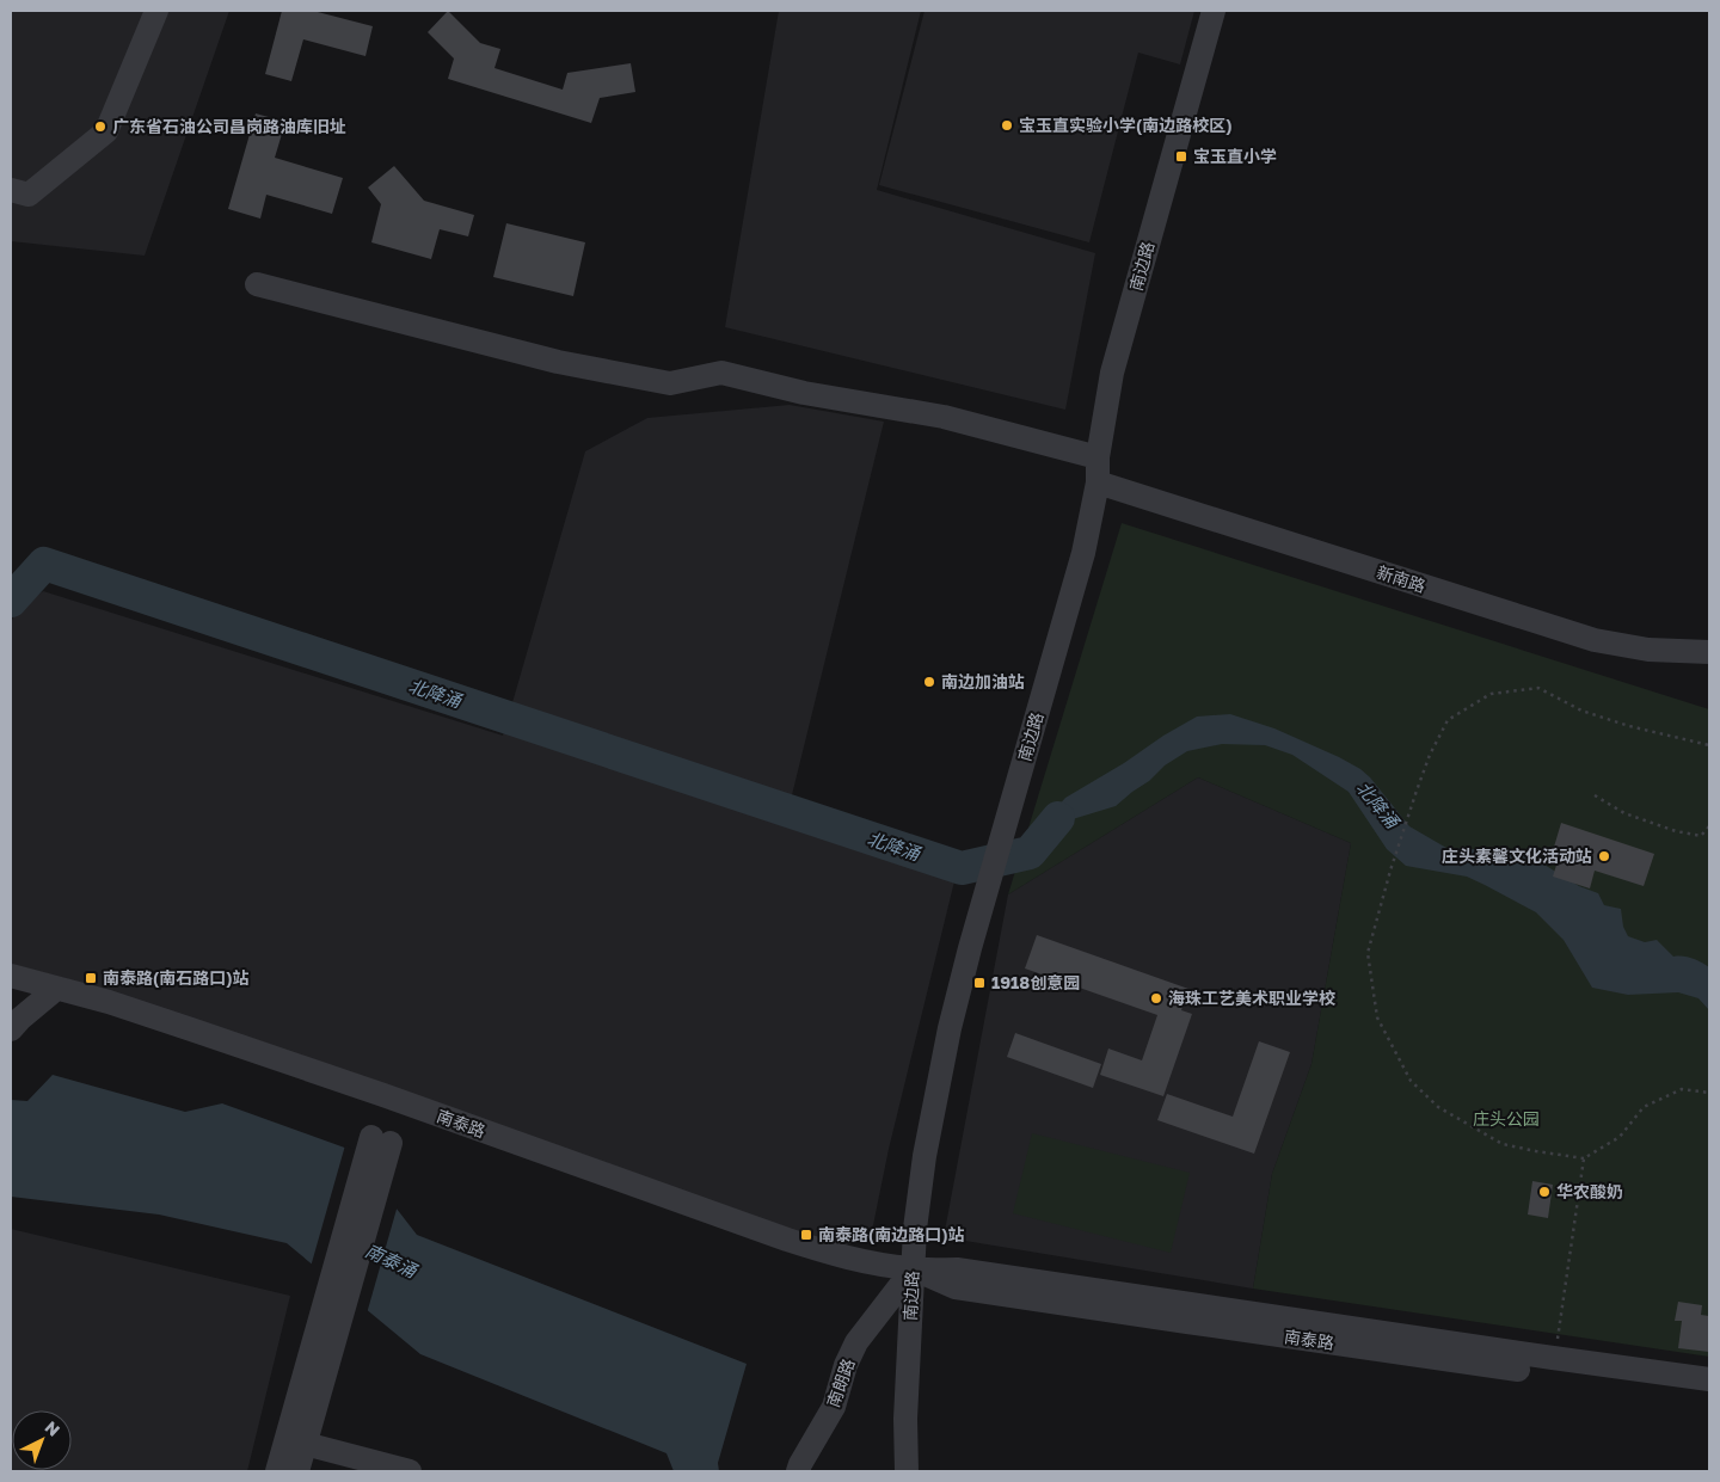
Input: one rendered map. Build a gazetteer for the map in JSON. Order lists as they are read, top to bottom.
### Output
{
  "streets": {
    "street": [
      "南边路",
      "新南路",
      "南泰路",
      "南朗路"
    ]
  },
  "crossings": [
    ["南边路", "新南路"],
    ["南边路", "南泰路"],
    ["南边路", "南朗路"],
    ["南泰路", "南朗路"]
  ],
  "water": ["北降涌", "南泰涌"],
  "parks": ["庄头公园"],
  "places": {
    "other": [
      "宝玉直实验小学(南边路校区)",
      "广东省石油公司昌岗路油库旧址",
      "南边加油站",
      "庄头素馨文化活动站",
      "海珠工艺美术职业学校",
      "华农酸奶"
    ],
    "transit": [
      "宝玉直小学",
      "南泰路(南石路口)站",
      "1918创意园",
      "南泰路(南边路口)站"
    ]
  },
  "north": "top right"
}
